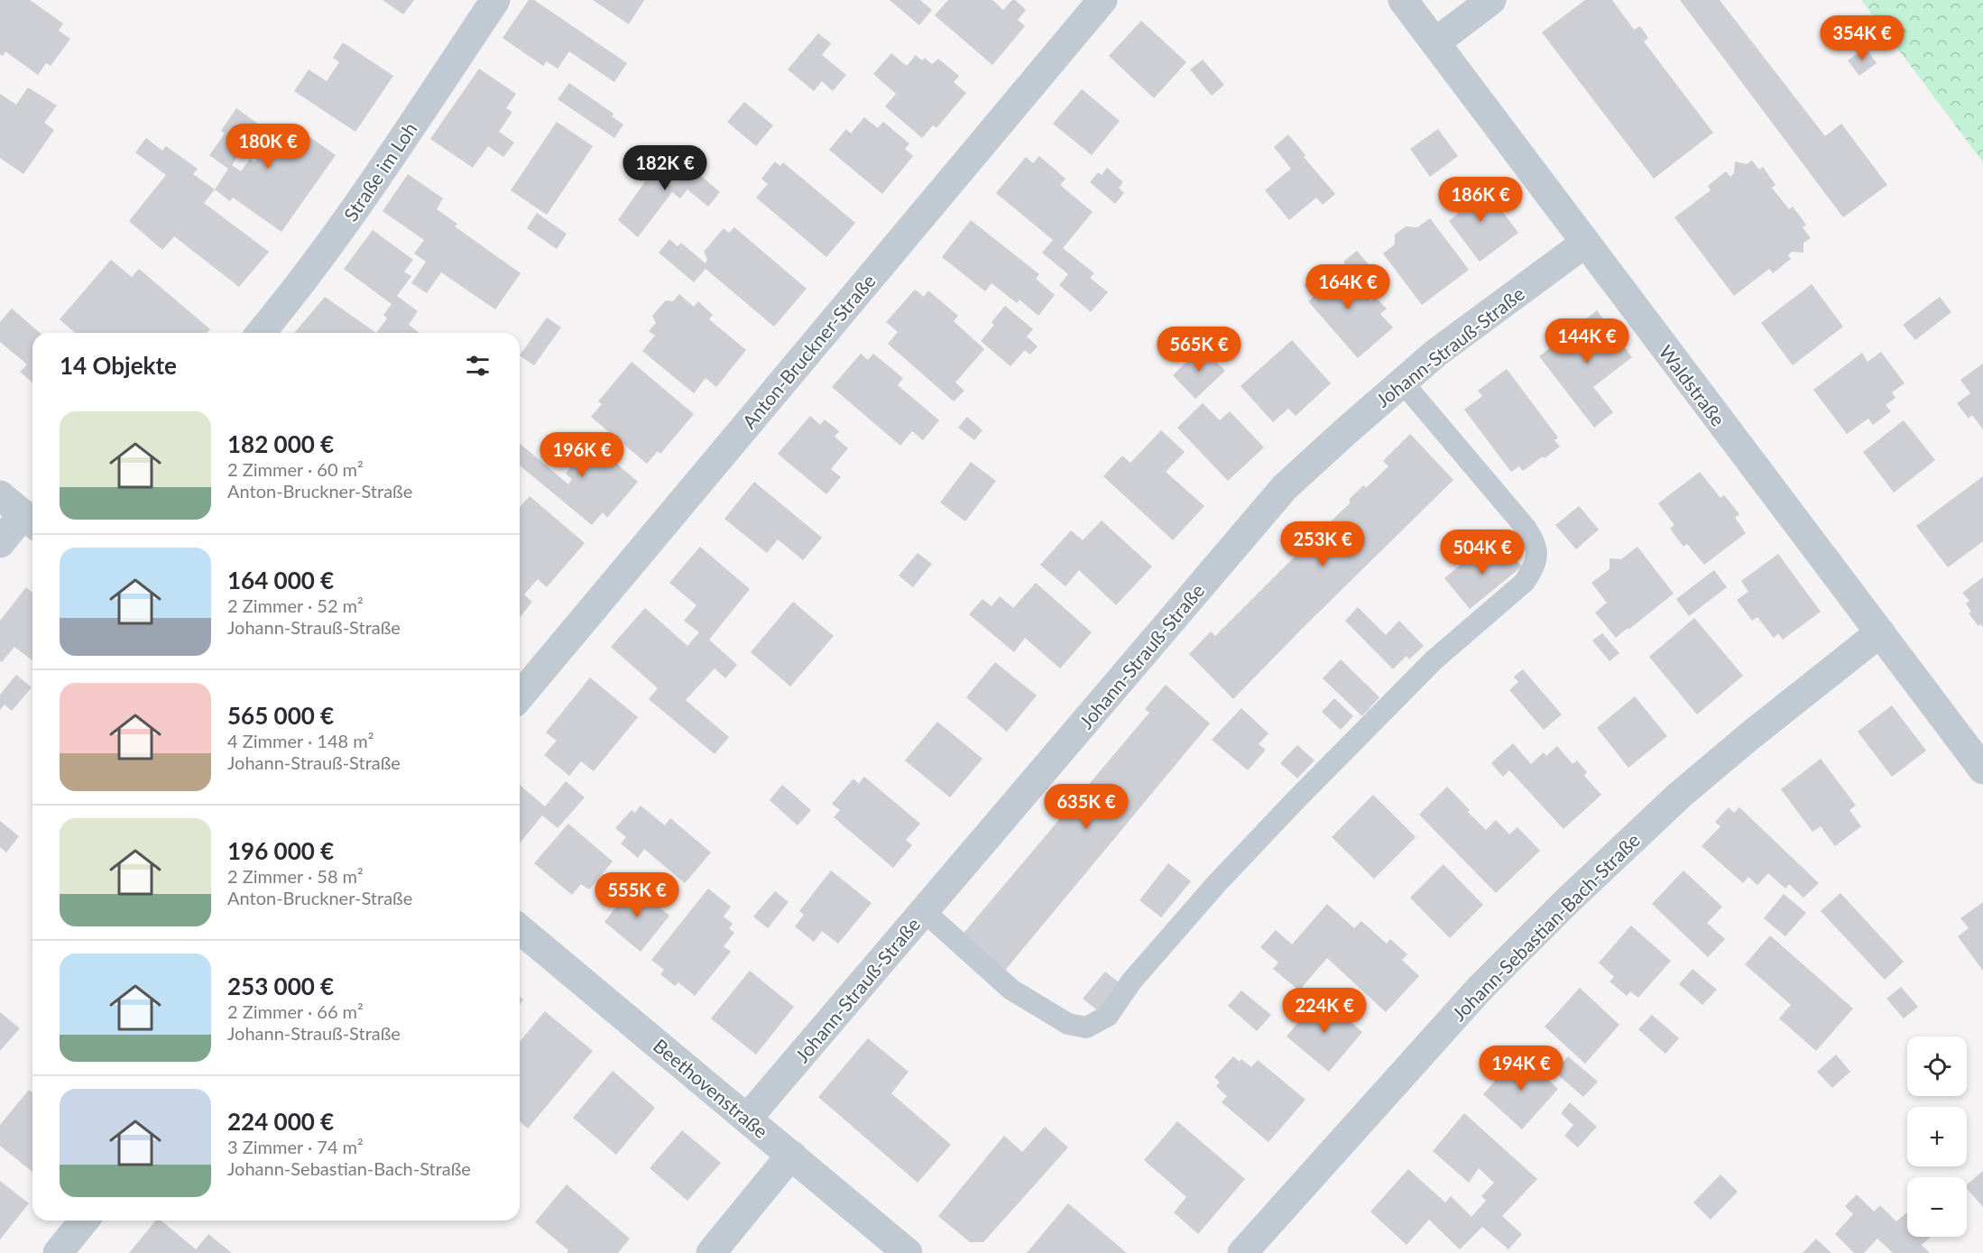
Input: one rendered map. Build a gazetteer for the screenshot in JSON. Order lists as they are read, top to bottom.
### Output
{
  "streets": {
    "street": [
      "Straße im Loh",
      "Johann-Strauß-Straße",
      "Anton-Bruckner-Straße",
      "Waldstraße",
      "Johann-Sebastian-Bach-Straße",
      "Beethovenstraße"
    ]
  },
  "crossings": [
    ["Johann-Strauß-Straße", "Waldstraße"],
    ["Johann-Strauß-Straße", "Beethovenstraße"],
    ["Waldstraße", "Johann-Sebastian-Bach-Straße"]
  ],
  "page": {
    "price": [
      "354K €",
      "180K €",
      "182K €",
      "186K €",
      "164K €",
      "144K €",
      "565K €",
      "196K €",
      "253K €",
      "504K €",
      "635K €",
      "555K €",
      "224K €",
      "194K €"
    ],
    "heading": "14 Objekte",
    "list": [
      {
        "name": "182 000 €",
        "note": "2 Zimmer · 60 m² · Anton-Bruckner-Straße"
      },
      {
        "name": "164 000 €",
        "note": "2 Zimmer · 52 m² · Johann-Strauß-Straße"
      },
      {
        "name": "565 000 €",
        "note": "4 Zimmer · 148 m² · Johann-Strauß-Straße"
      },
      {
        "name": "196 000 €",
        "note": "2 Zimmer · 58 m² · Anton-Bruckner-Straße"
      },
      {
        "name": "253 000 €",
        "note": "2 Zimmer · 66 m² · Johann-Strauß-Straße"
      },
      {
        "name": "224 000 €",
        "note": "3 Zimmer · 74 m² · Johann-Sebastian-Bach-Straße"
      }
    ],
    "map_buttons": ["+", "−"]
  }
}
